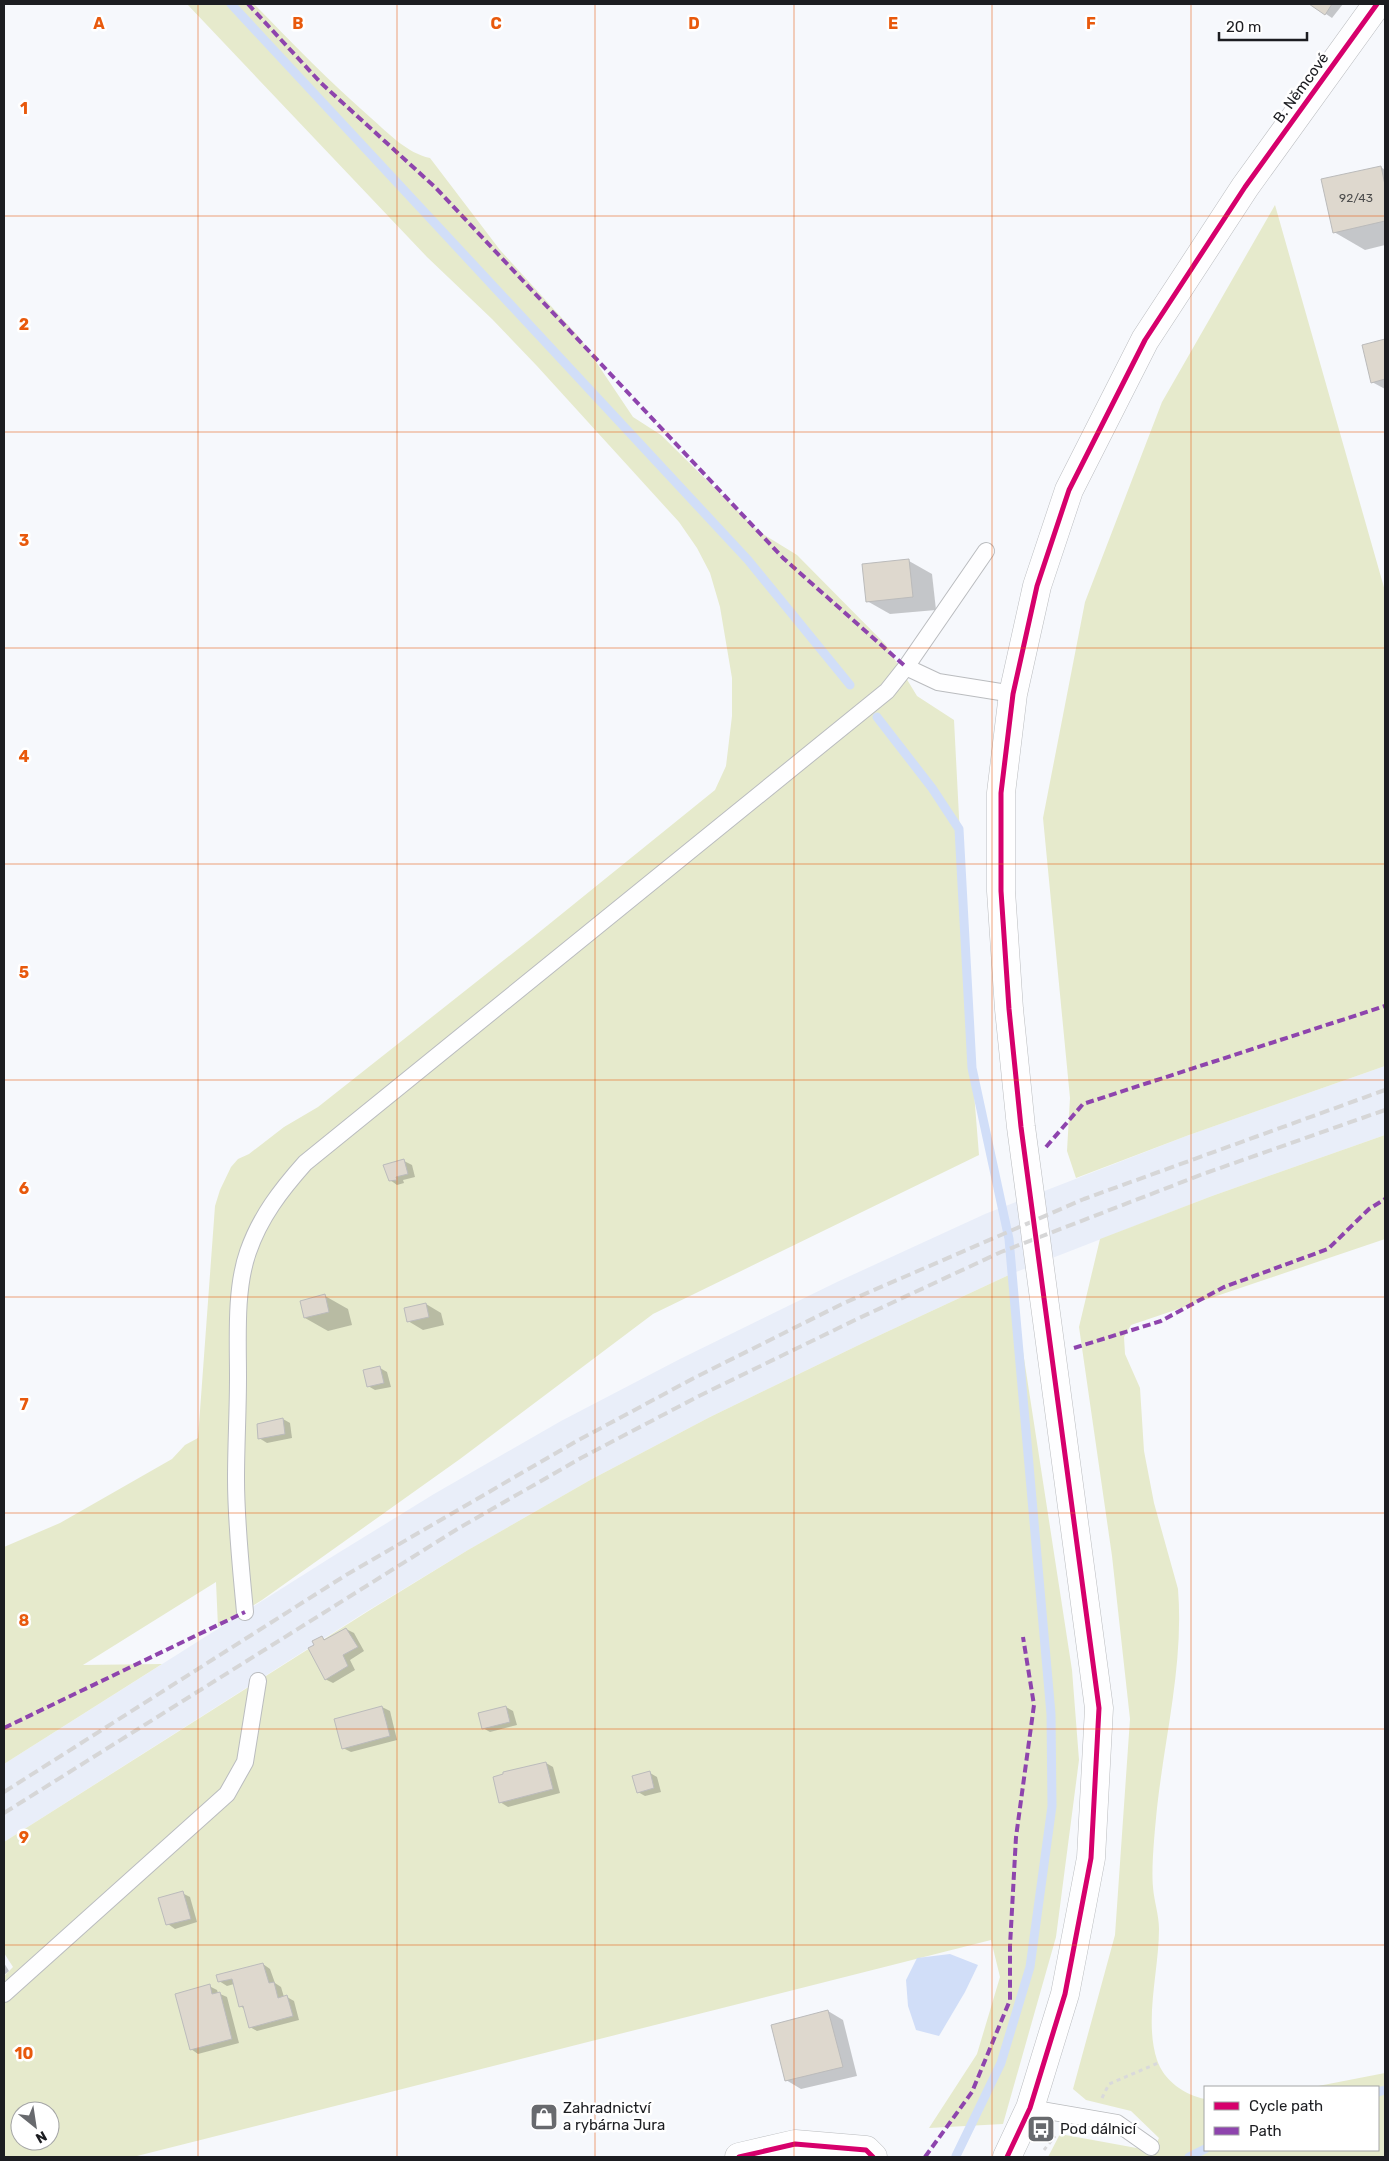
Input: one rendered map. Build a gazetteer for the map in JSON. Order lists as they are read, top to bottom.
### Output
{
  "streets": {
    "street": ["B. Němcové"]
  },
  "places": {
    "shop": ["Zahradnictví a rybárna Jura"],
    "bus stop": ["Pod dálnicí"]
  },
  "house_numbers": ["92/43"],
  "legend": ["Cycle path", "Path"],
  "scale_bar": "20 m",
  "north": "bottom right",
  "grid": {
    "columns": [
      "A",
      "B",
      "C",
      "D",
      "E",
      "F"
    ],
    "rows": [
      "1",
      "2",
      "3",
      "4",
      "5",
      "6",
      "7",
      "8",
      "9",
      "10"
    ]
  }
}
